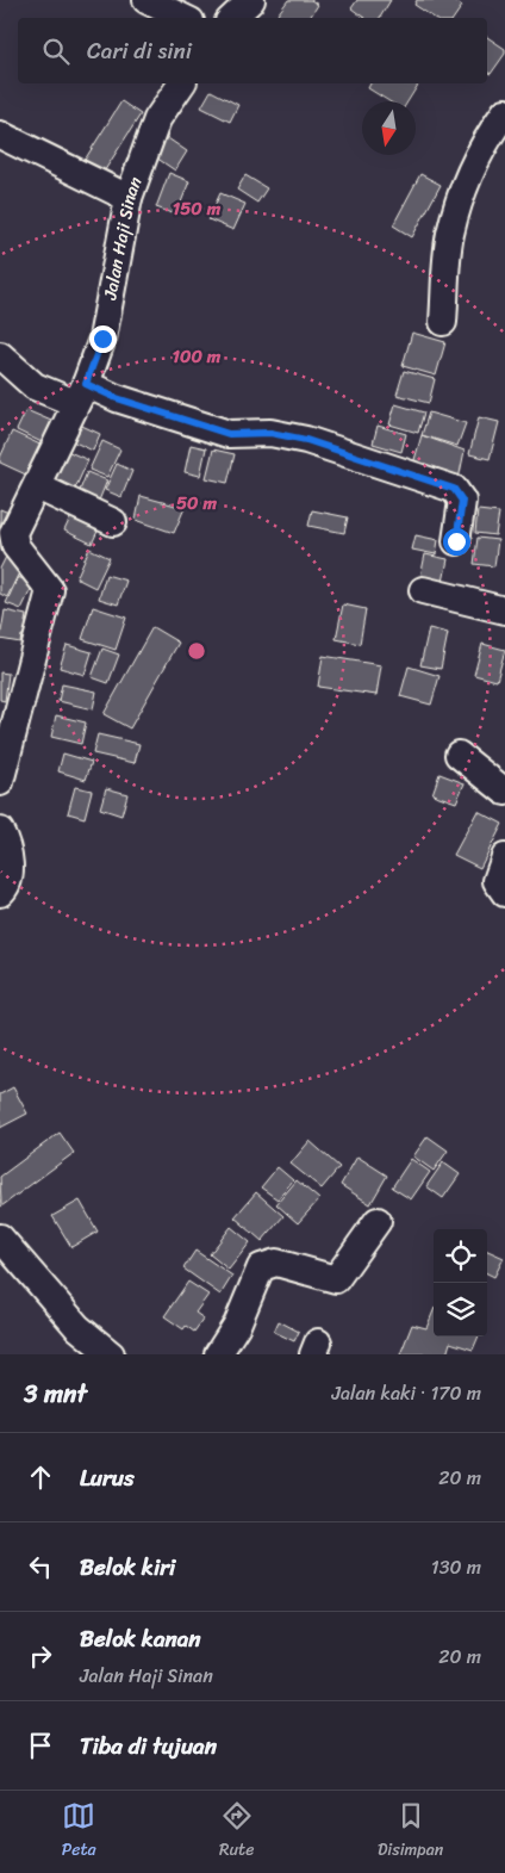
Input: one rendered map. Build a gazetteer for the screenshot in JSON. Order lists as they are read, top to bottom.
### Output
{
  "streets": {
    "street": ["Jalan Haji Sinan"]
  },
  "north": "bottom",
  "page": {
    "search": "Cari di sini",
    "heading": ["3 mnt", "Jalan kaki · 170 m"],
    "list": [
      ["Lurus", "20 m"],
      ["Belok kiri", "130 m"],
      ["Belok kanan", "Jalan Haji Sinan", "20 m"],
      "Tiba di tujuan"
    ],
    "nav": ["Peta", "Rute", "Disimpan"]
  },
  "rings": ["150 m", "100 m", "50 m"]
}
